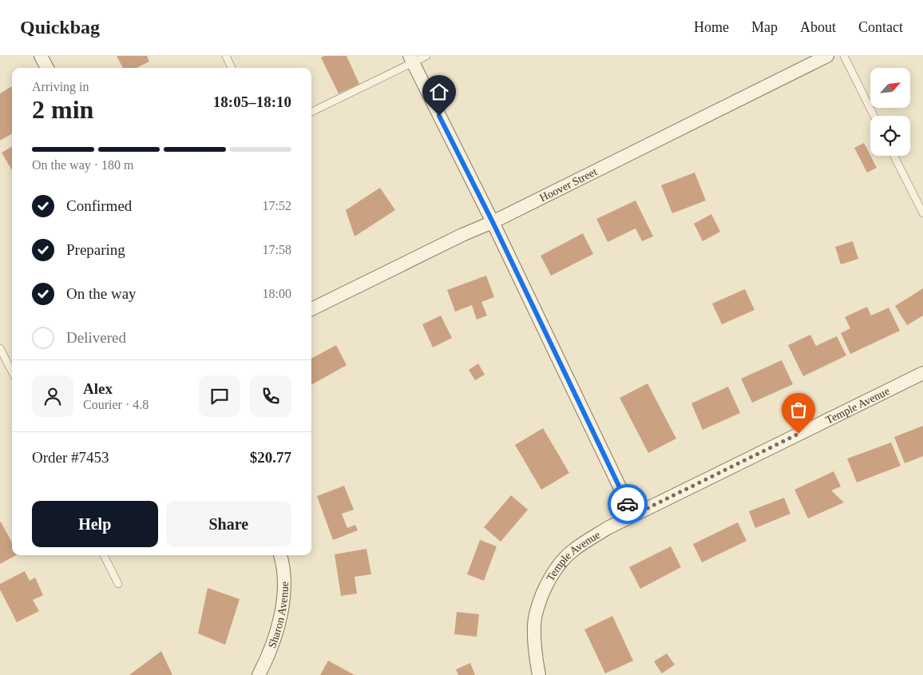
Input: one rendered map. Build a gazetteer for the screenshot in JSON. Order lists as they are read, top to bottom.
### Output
{
  "streets": {
    "street": ["Hoover Street", "Temple Avenue", "Sharon Avenue"]
  },
  "north": "top right",
  "page": {
    "header": "Quickbag",
    "nav": [
      "Home",
      "Map",
      "About",
      "Contact"
    ],
    "heading": ["2 min", "Arriving in", "18:05–18:10"],
    "panel": [
      "Alex",
      "Courier · 4.8",
      "Order #7453",
      "$20.77"
    ],
    "bar": "On the way · 180 m",
    "list": [
      ["Confirmed", "17:52"],
      ["Preparing", "17:58"],
      ["On the way", "18:00"],
      "Delivered"
    ],
    "buttons": ["Help", "Share"]
  }
}
